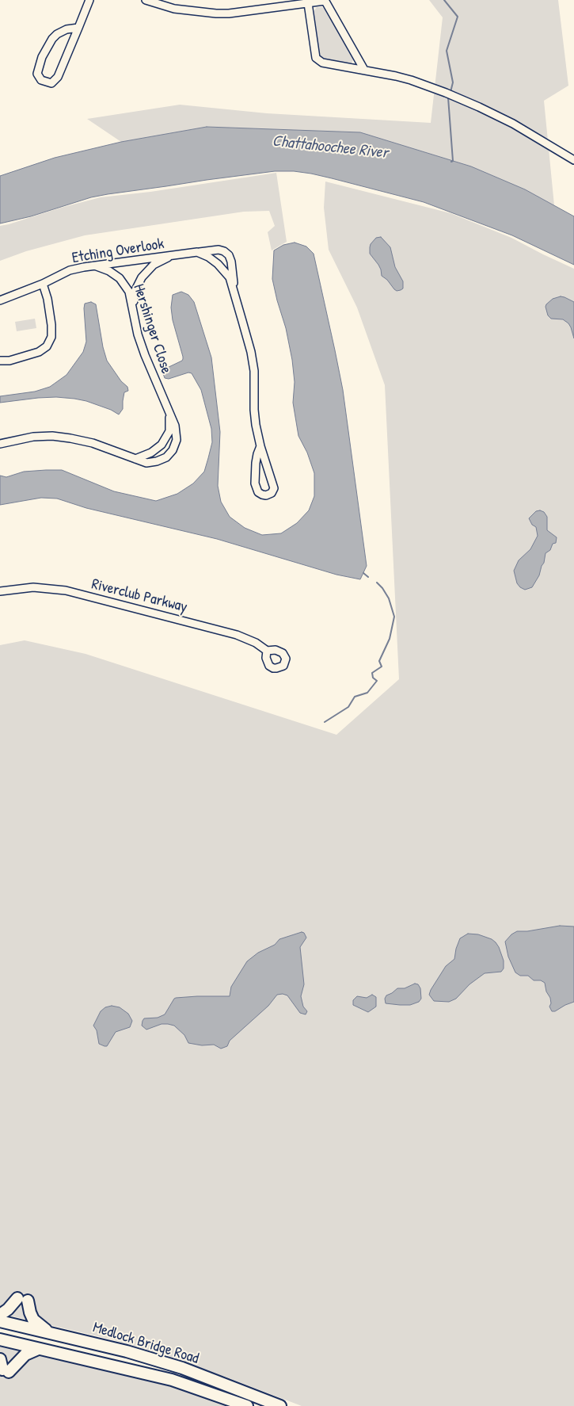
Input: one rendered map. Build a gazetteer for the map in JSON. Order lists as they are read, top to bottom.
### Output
{
  "streets": {
    "highway": ["Medlock Bridge Road"],
    "street": ["Etching Overlook", "Hershinger Close", "Riverclub Parkway"]
  },
  "crossings": [
    ["Etching Overlook", "Hershinger Close"]
  ],
  "water": ["Chattahoochee River"]
}
